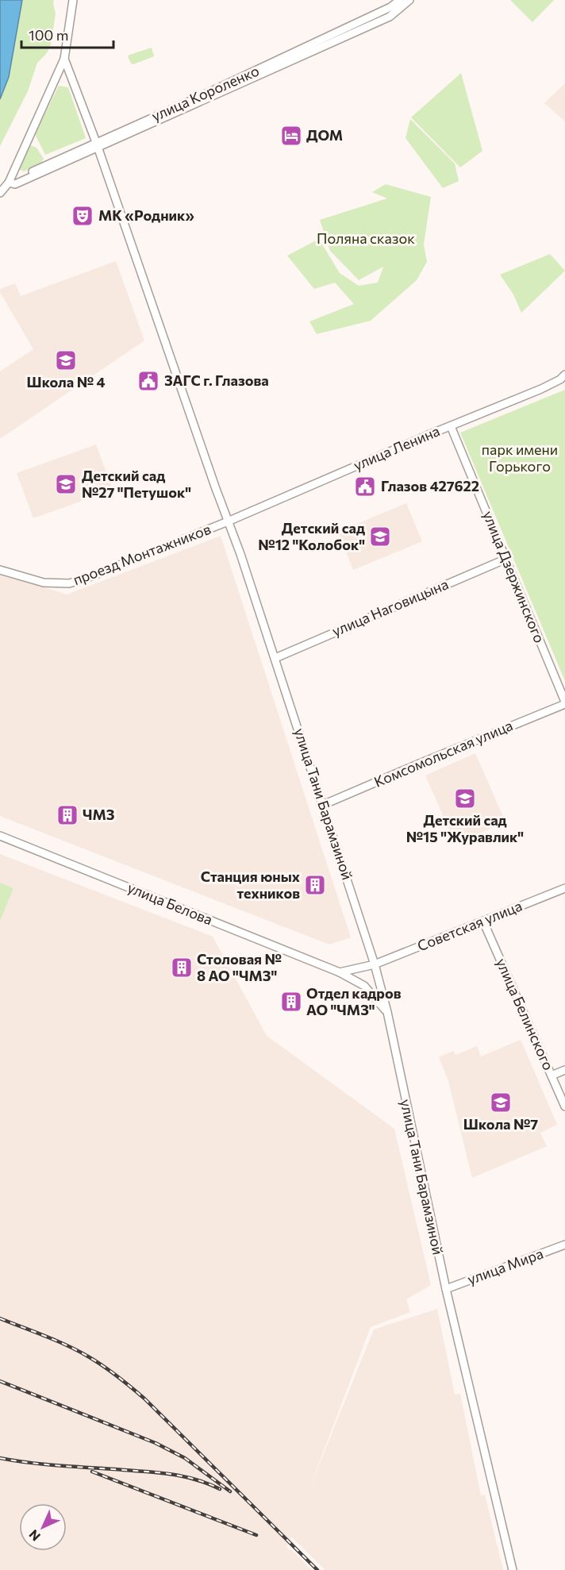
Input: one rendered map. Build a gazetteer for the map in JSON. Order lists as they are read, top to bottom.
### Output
{
  "streets": {
    "street": [
      "улица Короленко",
      "улица Ленина",
      "проезд Монтажников",
      "улица Дзержинского",
      "улица Наговицына",
      "Комсомольская улица",
      "улица Тани Барамзиной",
      "улица Белова",
      "Советская улица",
      "улица Белинского",
      "улица Мира"
    ]
  },
  "crossings": [
    ["улица Короленко", "улица Тани Барамзиной"],
    ["улица Ленина", "проезд Монтажников"],
    ["улица Ленина", "улица Дзержинского"],
    ["улица Ленина", "улица Тани Барамзиной"],
    ["проезд Монтажников", "улица Тани Барамзиной"],
    ["улица Дзержинского", "улица Наговицына"],
    ["улица Дзержинского", "Комсомольская улица"],
    ["улица Наговицына", "улица Тани Барамзиной"],
    ["Комсомольская улица", "улица Тани Барамзиной"],
    ["улица Тани Барамзиной", "улица Белова"],
    ["улица Тани Барамзиной", "Советская улица"],
    ["улица Тани Барамзиной", "улица Мира"],
    ["Советская улица", "улица Белинского"]
  ],
  "parks": ["Поляна сказок", "парк имени Горького"],
  "places": {
    "hotel": ["ДОМ"],
    "theatre": ["МК «Родник»"],
    "school or university": [
      "Школа № 4",
      "Детский сад №27 \"Петушок\"",
      "Детский сад №12 \"Колобок\"",
      "Детский сад №15 \"Журавлик\"",
      "Школа №7"
    ],
    "public building": ["ЗАГС г. Глазова", "Глазов 427622"],
    "building": [
      "ЧМЗ",
      "Станция юных техников",
      "Столовая № 8 АО \"ЧМЗ\"",
      "Отдел кадров АО \"ЧМЗ\""
    ]
  },
  "scale_bar": "100 m",
  "north": "bottom left"
}
